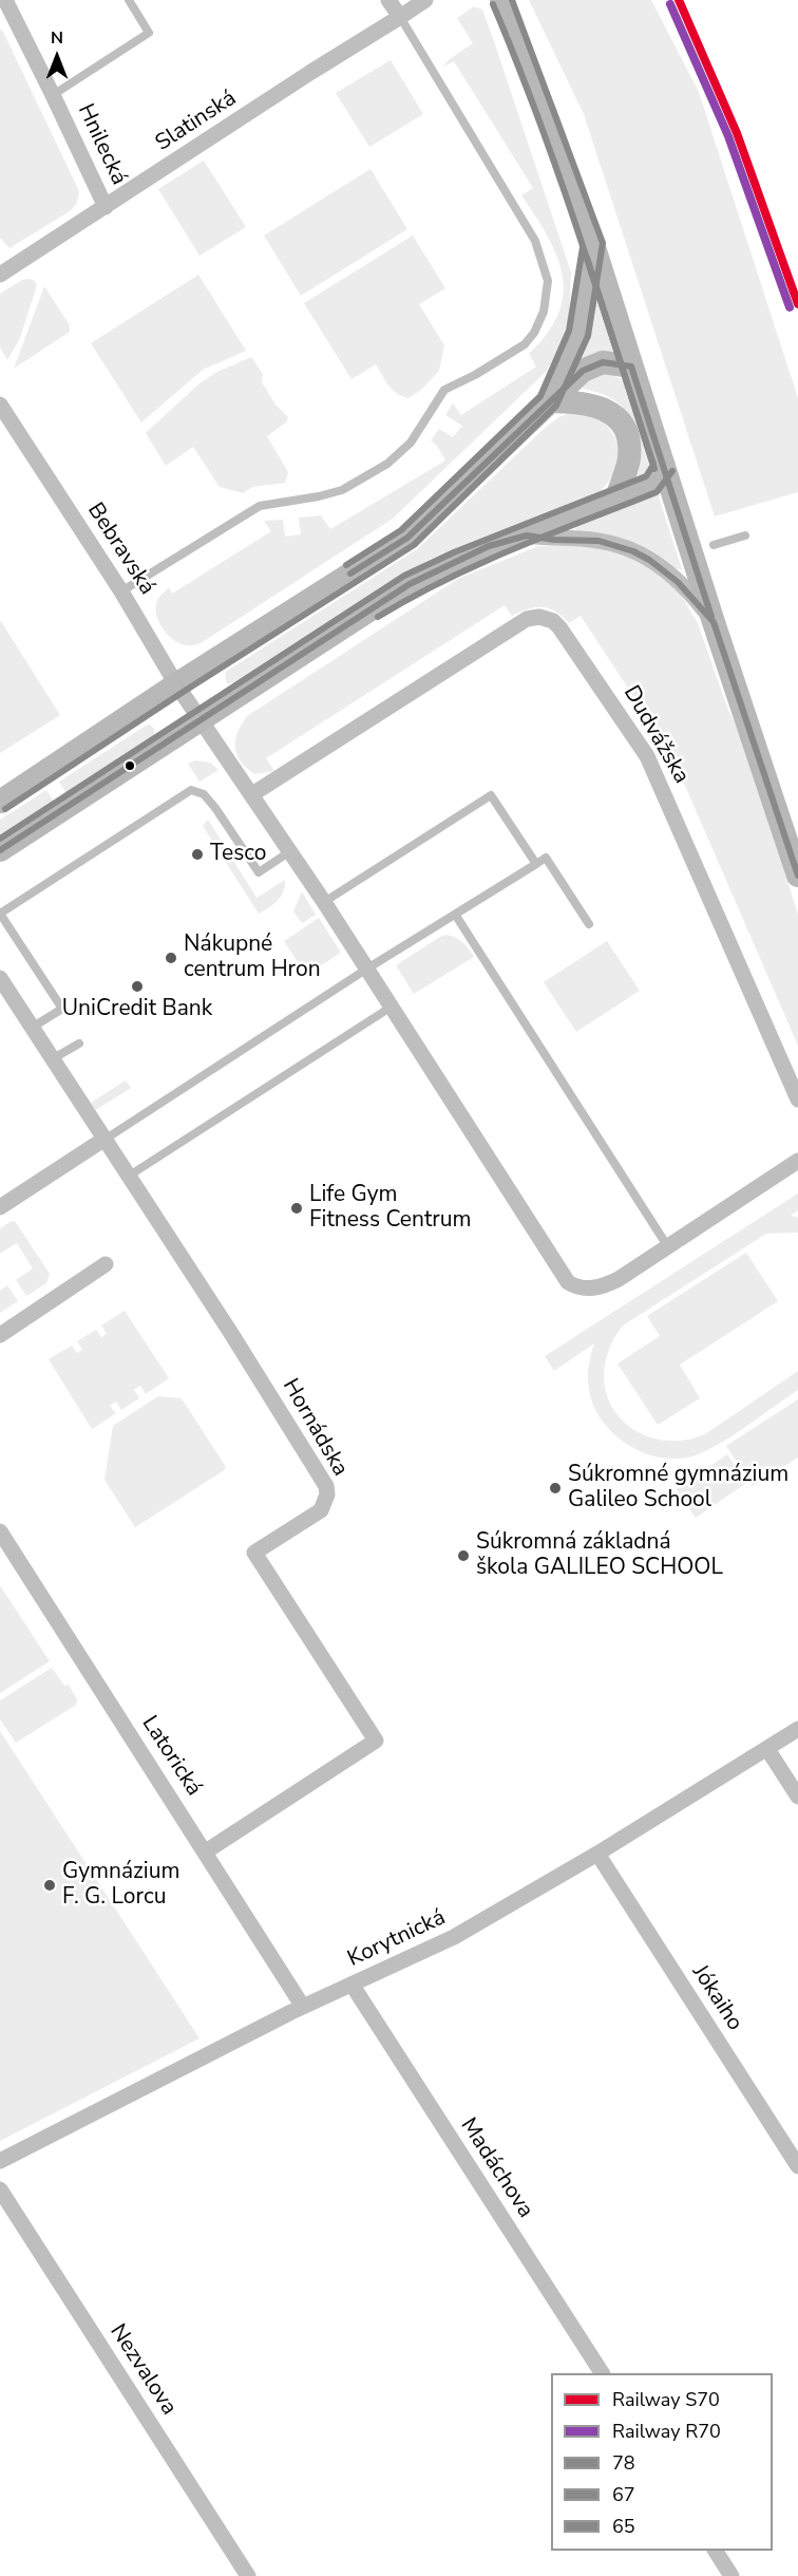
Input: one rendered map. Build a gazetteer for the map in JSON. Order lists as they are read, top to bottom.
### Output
{
  "streets": {
    "street": [
      "Slatinská",
      "Hnilecká",
      "Bebravská",
      "Dudvážska",
      "Hornádska",
      "Latorická",
      "Korytnická",
      "Jókaiho",
      "Madáchova",
      "Nezvalova"
    ]
  },
  "crossings": [
    ["Slatinská", "Hnilecká"],
    ["Hornádska", "Latorická"],
    ["Latorická", "Korytnická"],
    ["Korytnická", "Jókaiho"],
    ["Korytnická", "Madáchova"]
  ],
  "places": [
    "Tesco",
    "Nákupné centrum Hron",
    "UniCredit Bank",
    "Life Gym Fitness Centrum",
    "Súkromné gymnázium Galileo School",
    "Súkromná základná škola GALILEO SCHOOL",
    "Gymnázium F. G. Lorcu"
  ],
  "lines": [
    "rail line S70",
    "transit line 67",
    "rail line R70",
    "transit line 65",
    "transit line 78"
  ],
  "legend": [
    "Railway S70",
    "Railway R70",
    "78",
    "67",
    "65"
  ],
  "north": "top"
}
